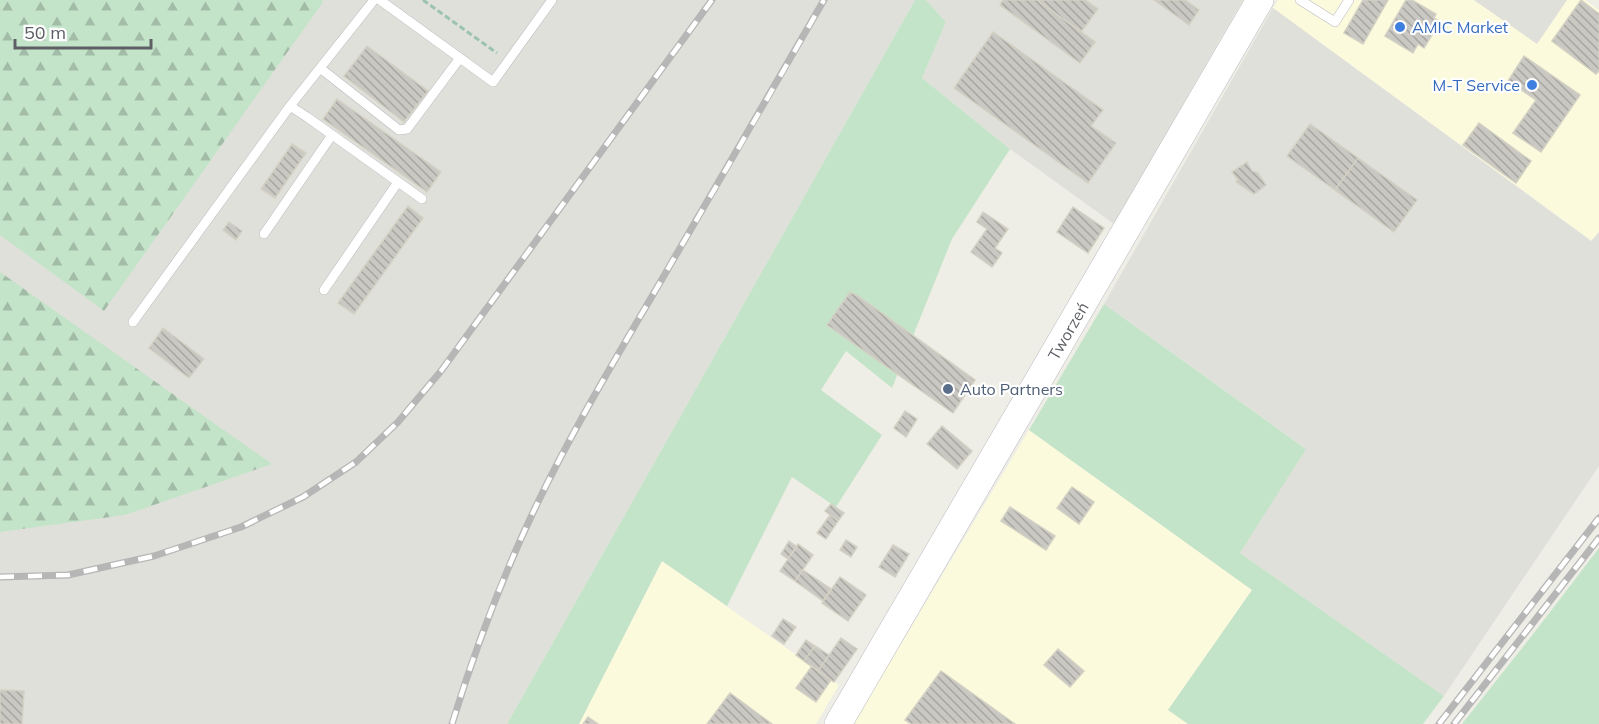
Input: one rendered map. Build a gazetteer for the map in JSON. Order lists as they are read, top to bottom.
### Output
{
  "streets": {
    "street": ["Tworzeń"]
  },
  "places": ["AMIC Market", "M-T Service", "Auto Partners"],
  "scale_bar": "50 m"
}
